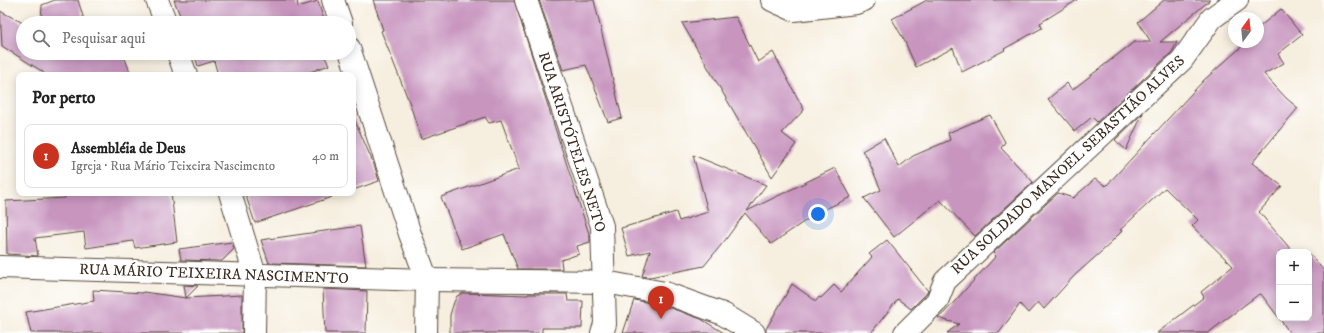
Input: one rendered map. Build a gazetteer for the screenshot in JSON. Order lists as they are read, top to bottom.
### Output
{
  "streets": {
    "street": ["RUA ARISTÓTELES NETO", "RUA SOLDADO MANOEL SEBASTIÃO ALVES", "RUA MÁRIO TEIXEIRA NASCIMENTO"]
  },
  "crossings": [
    ["RUA ARISTÓTELES NETO", "RUA MÁRIO TEIXEIRA NASCIMENTO"]
  ],
  "north": "top",
  "page": {
    "search": "Pesquisar aqui",
    "heading": "Por perto",
    "list": [
      {
        "mark": "1",
        "name": "Assembléia de Deus",
        "note": "Igreja · Rua Mário Teixeira Nascimento",
        "value": "40 m"
      }
    ],
    "map_buttons": ["+", "−"],
    "pins": "1"
  }
}
